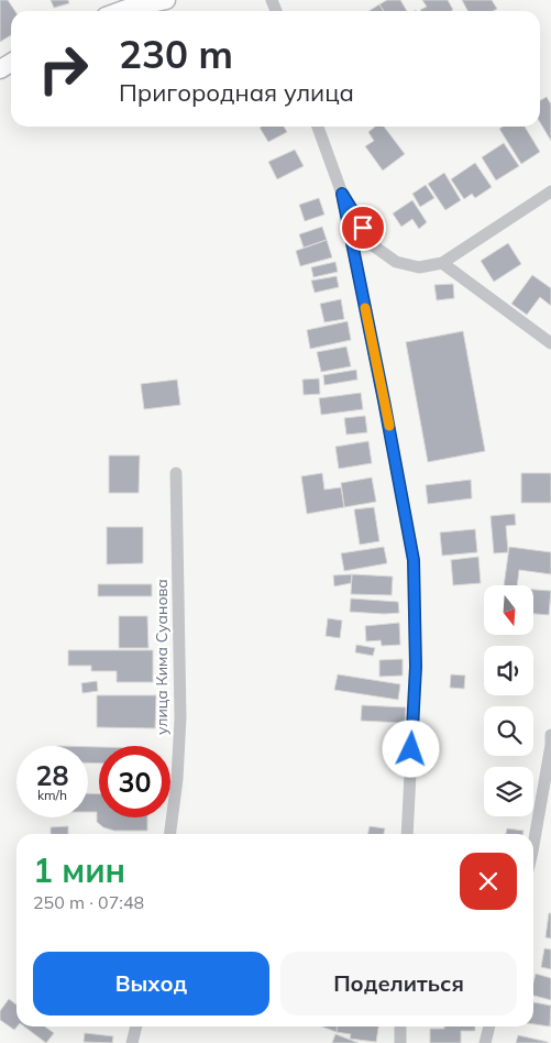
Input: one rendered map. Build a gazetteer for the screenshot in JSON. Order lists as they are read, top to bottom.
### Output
{
  "streets": {
    "street": ["улица Кима Суанова"]
  },
  "north": "bottom",
  "page": {
    "turn": ["230 m", "Пригородная улица"],
    "speed": "28 km/h",
    "limit": "30",
    "heading": ["1 мин", "250 m · 07:48"],
    "buttons": ["Выход", "Поделиться"]
  }
}
